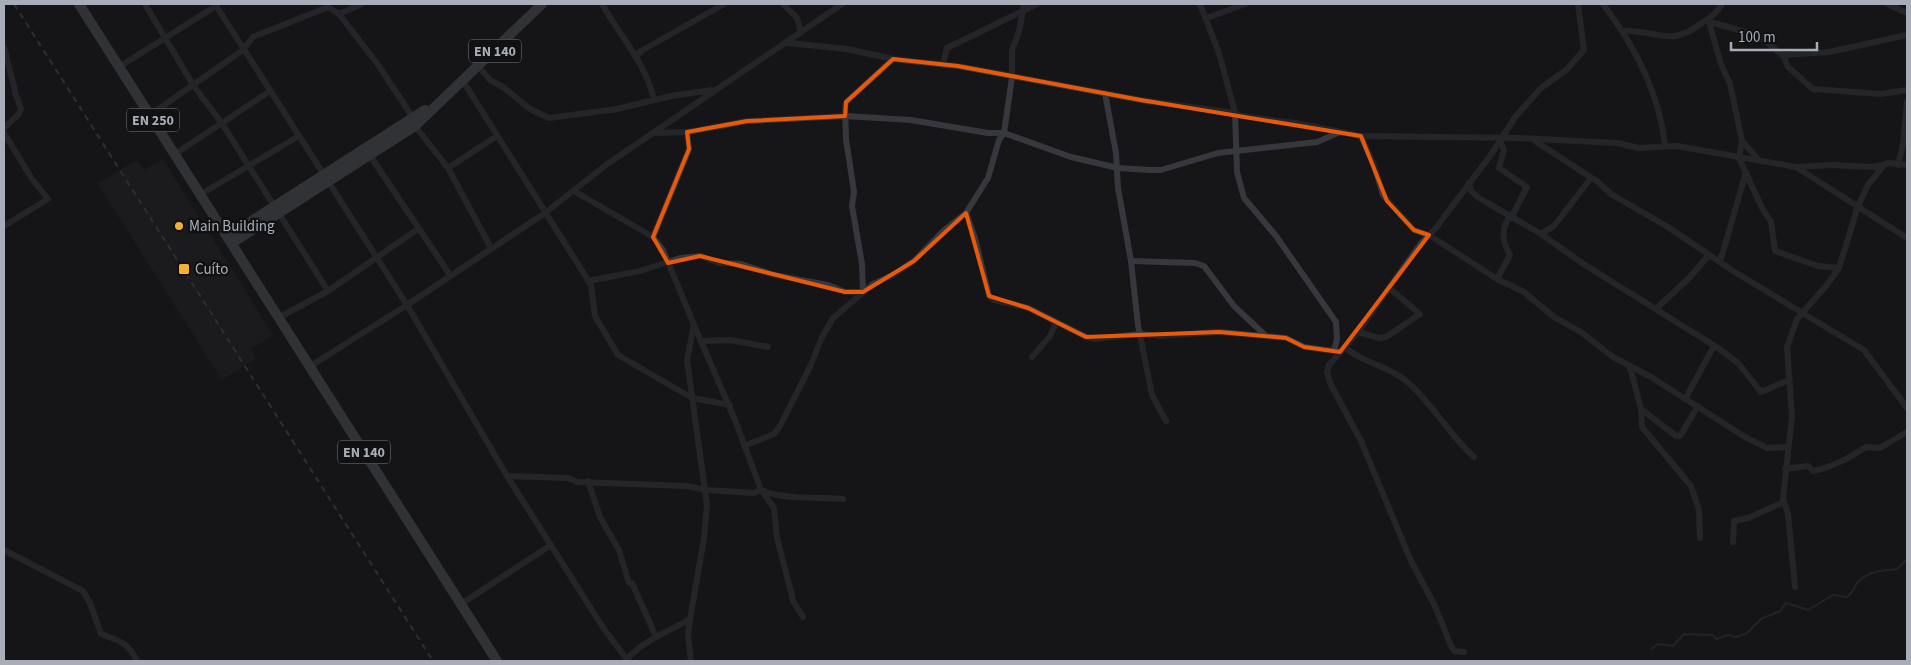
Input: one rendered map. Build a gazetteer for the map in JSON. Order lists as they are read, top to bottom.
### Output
{
  "streets": {
    "main road": ["EN 140", "EN 250"]
  },
  "crossings": [
    ["EN 140", "EN 250"]
  ],
  "places": {
    "other": ["Main Building"],
    "transit": ["Cuíto"]
  },
  "scale_bar": "100 m"
}
